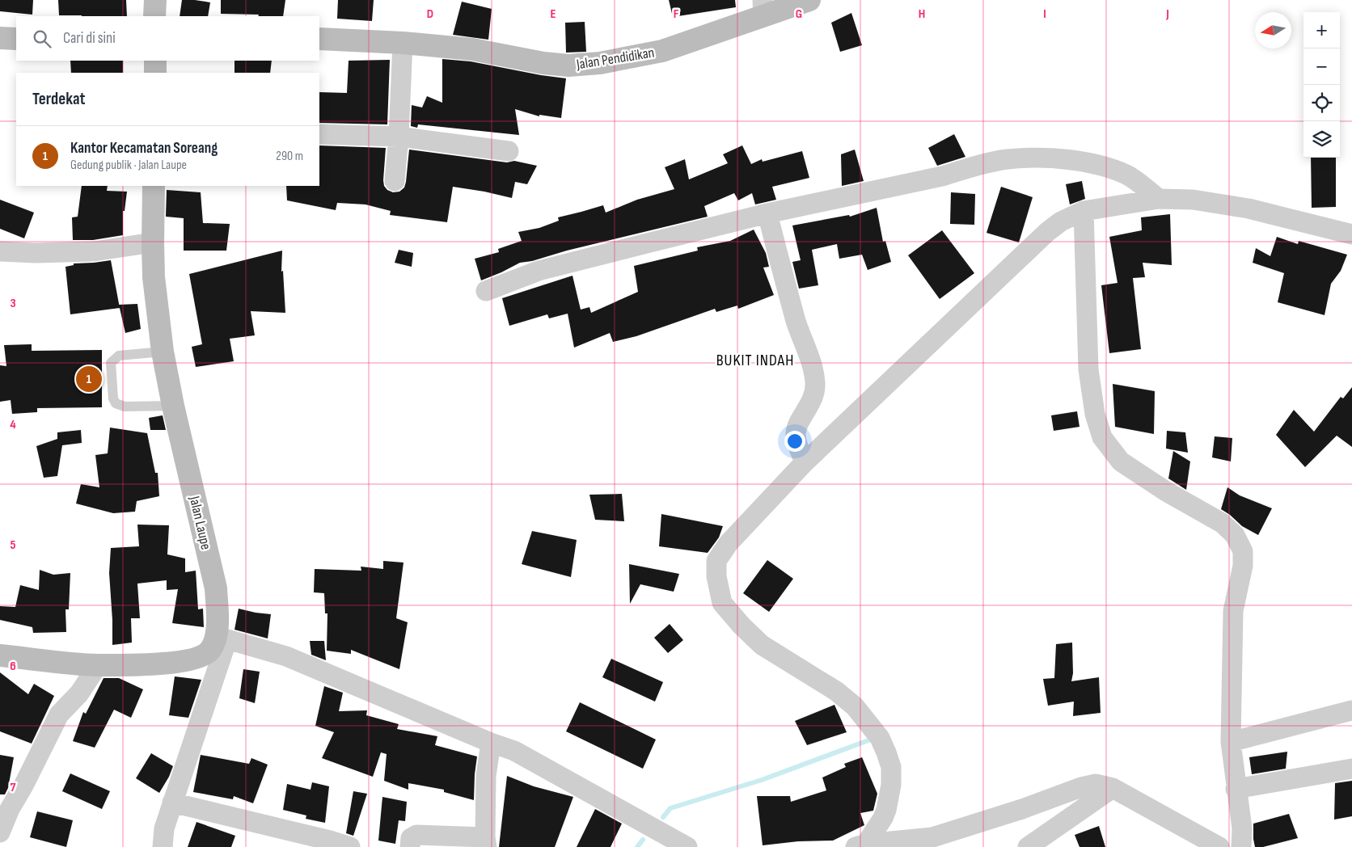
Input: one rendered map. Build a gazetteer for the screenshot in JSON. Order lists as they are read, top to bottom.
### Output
{
  "streets": {
    "street": ["Jalan Pendidikan", "Jalan Laupe"]
  },
  "districts": ["BUKIT INDAH"],
  "north": "left",
  "page": {
    "map_buttons": ["+", "−"],
    "search": "Cari di sini",
    "heading": "Terdekat",
    "list": [
      {
        "mark": "1",
        "name": "Kantor Kecamatan Soreang",
        "note": "Gedung publik · Jalan Laupe",
        "value": "290 m"
      }
    ],
    "pins": "1"
  },
  "grid": {
    "columns": [
      "D",
      "E",
      "F",
      "G",
      "H",
      "I",
      "J"
    ],
    "rows": [
      "3",
      "4",
      "5",
      "6",
      "7"
    ]
  }
}
